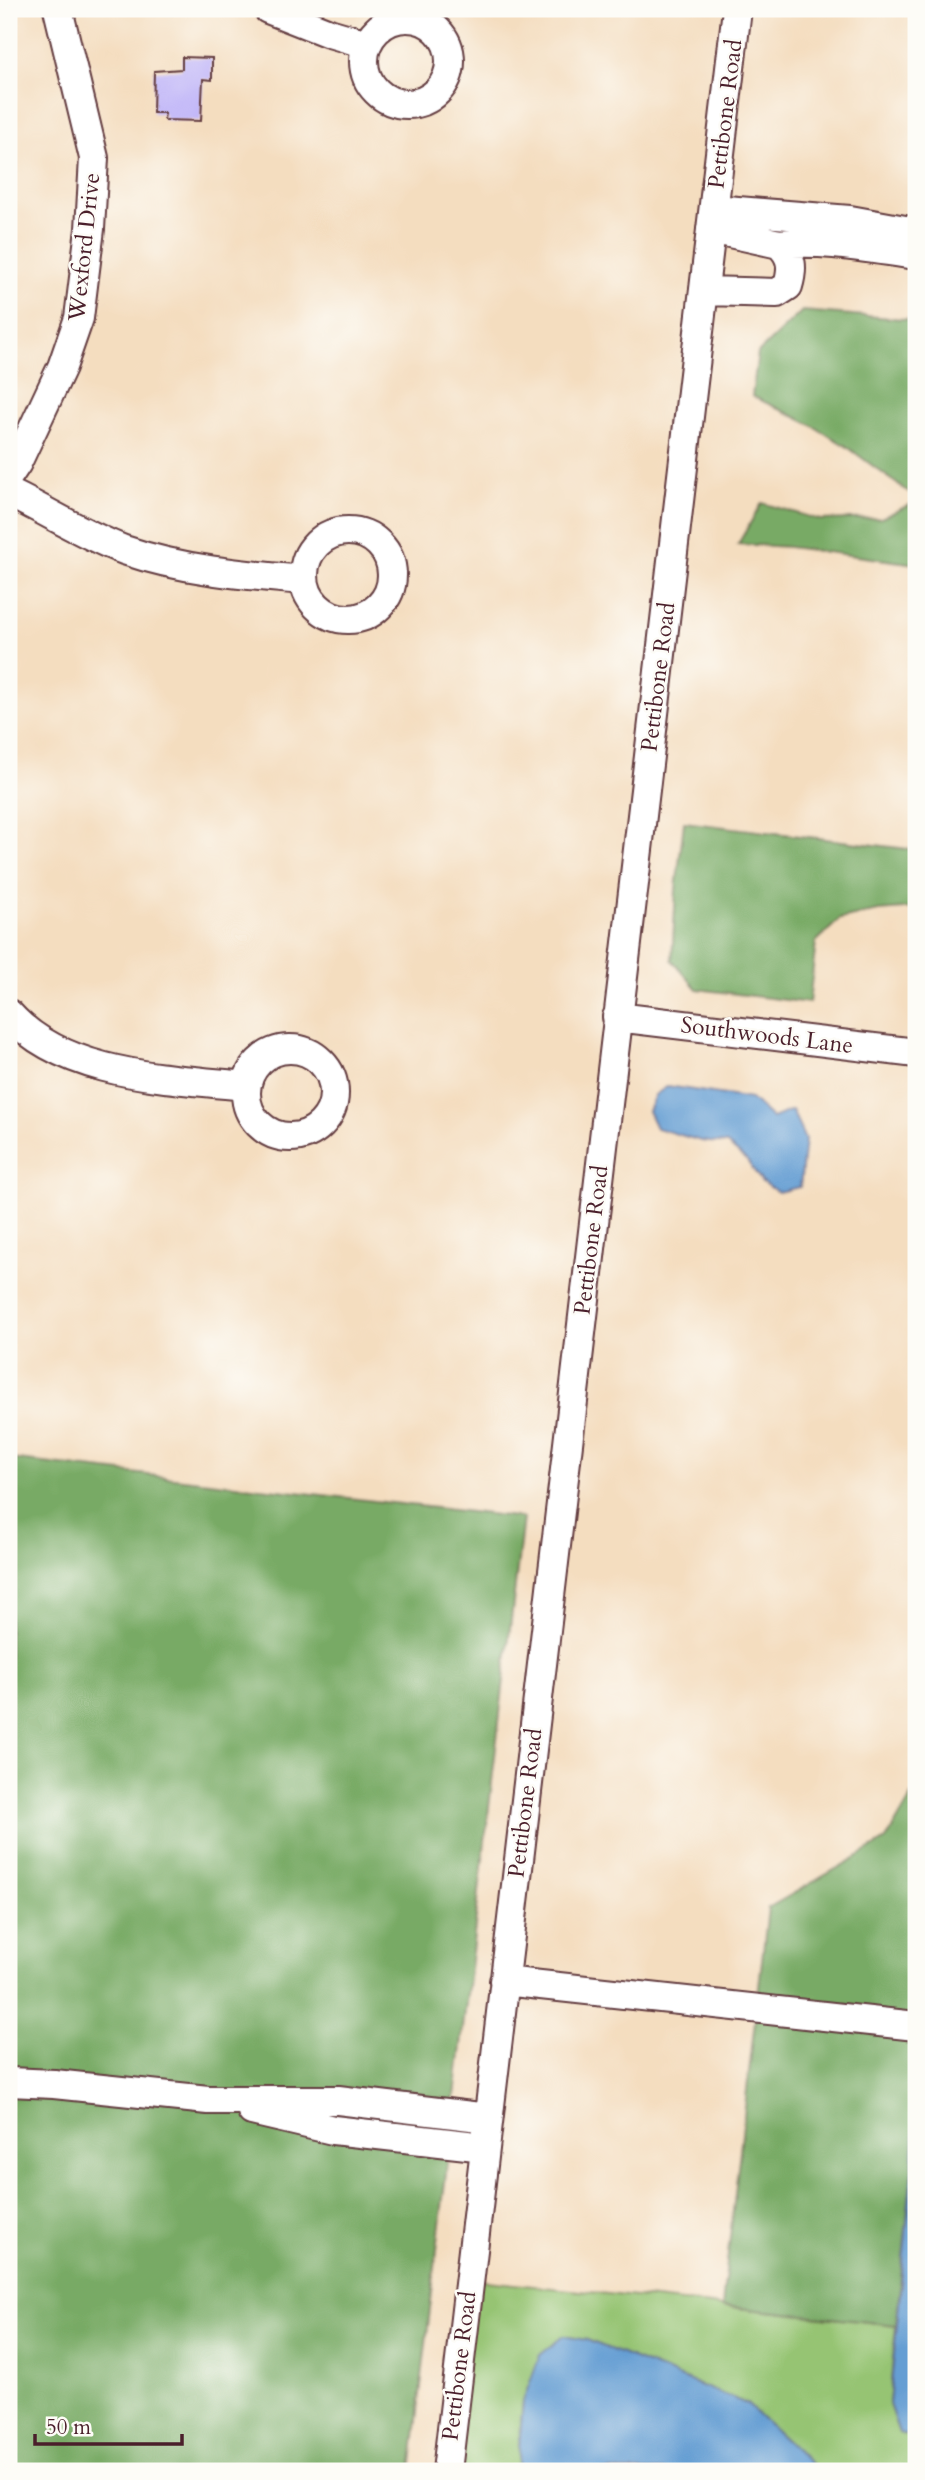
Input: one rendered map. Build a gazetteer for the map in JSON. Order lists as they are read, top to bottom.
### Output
{
  "streets": {
    "street": ["Pettibone Road", "Wexford Drive", "Southwoods Lane"]
  },
  "crossings": [
    ["Pettibone Road", "Southwoods Lane"]
  ],
  "scale_bar": "50 m"
}
